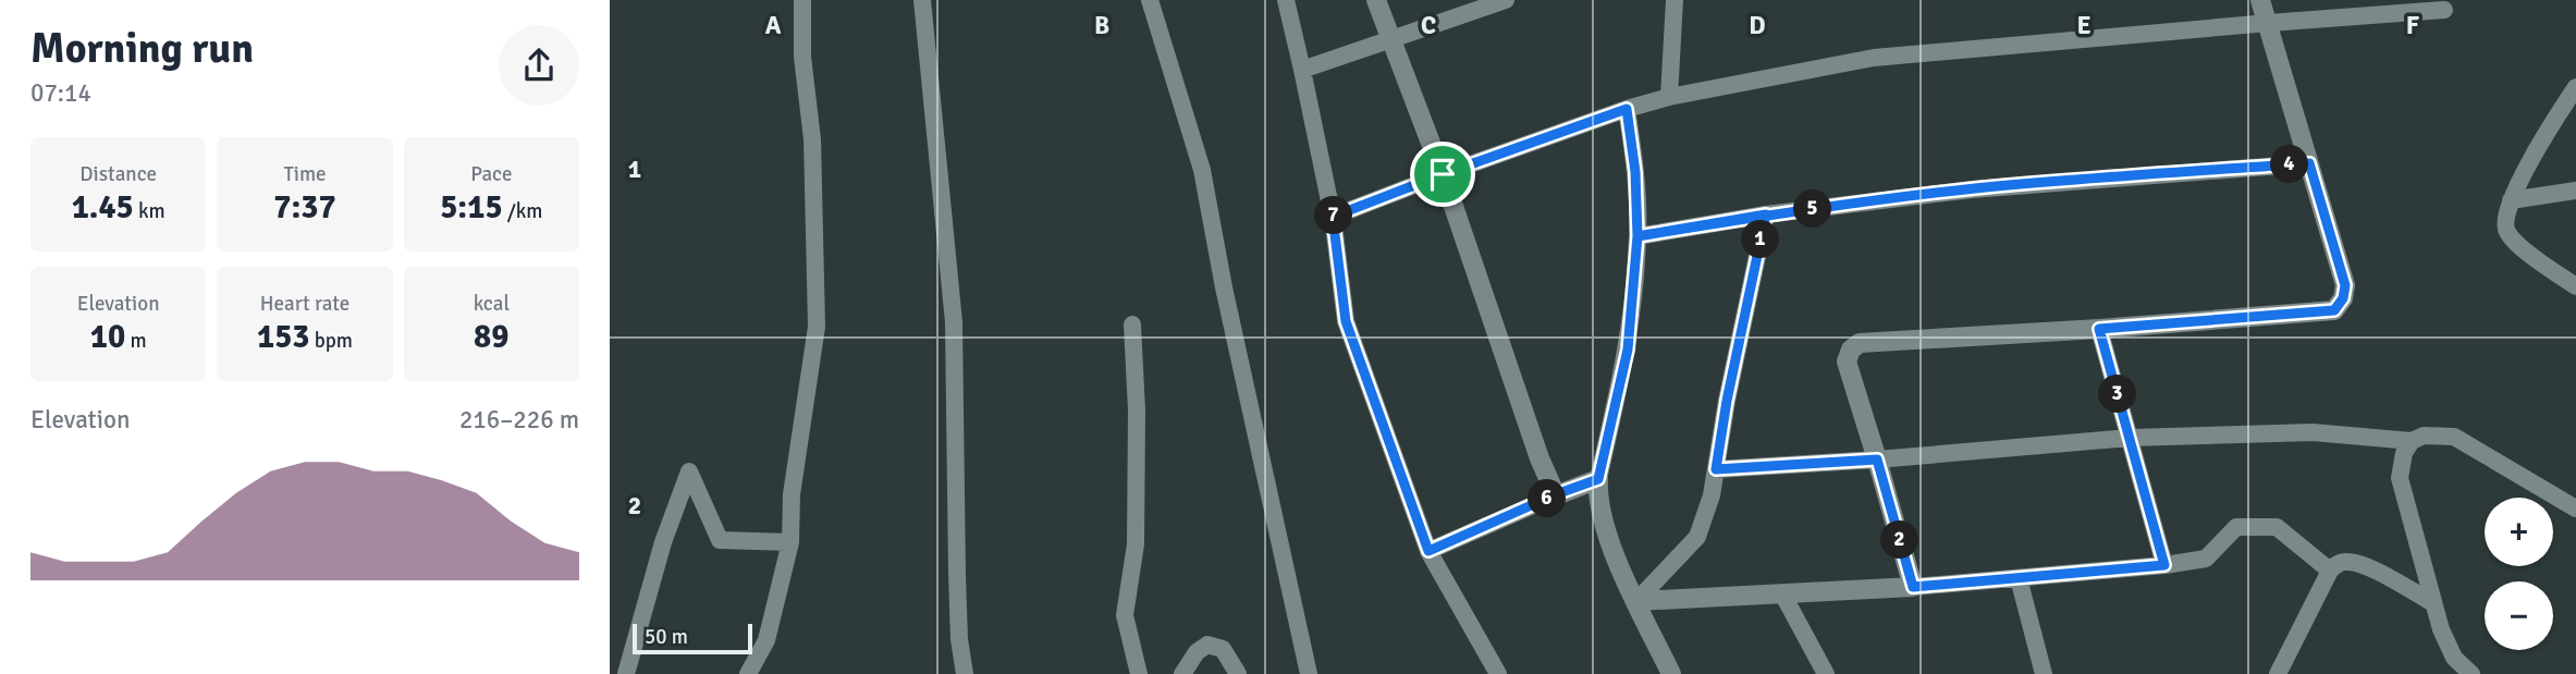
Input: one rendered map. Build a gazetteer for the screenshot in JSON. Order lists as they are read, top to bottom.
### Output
{
  "scale_bar": "50 m",
  "page": {
    "heading": ["Morning run", "07:14"],
    "stats": [
      ["Distance", "1.45 km"],
      ["Time", "7:37"],
      ["Pace", "5:15 /km"],
      ["Elevation", "10 m"],
      ["Heart rate", "153 bpm"],
      ["kcal", "89"]
    ],
    "pins": [
      "4",
      "5",
      "7",
      "1",
      "3",
      "6",
      "2"
    ],
    "chart": ["Elevation", "216–226 m"],
    "map_buttons": ["+", "−"],
    "scale": "50 m"
  },
  "grid": {
    "columns": [
      "A",
      "B",
      "C",
      "D",
      "E",
      "F"
    ],
    "rows": ["1", "2"]
  }
}
